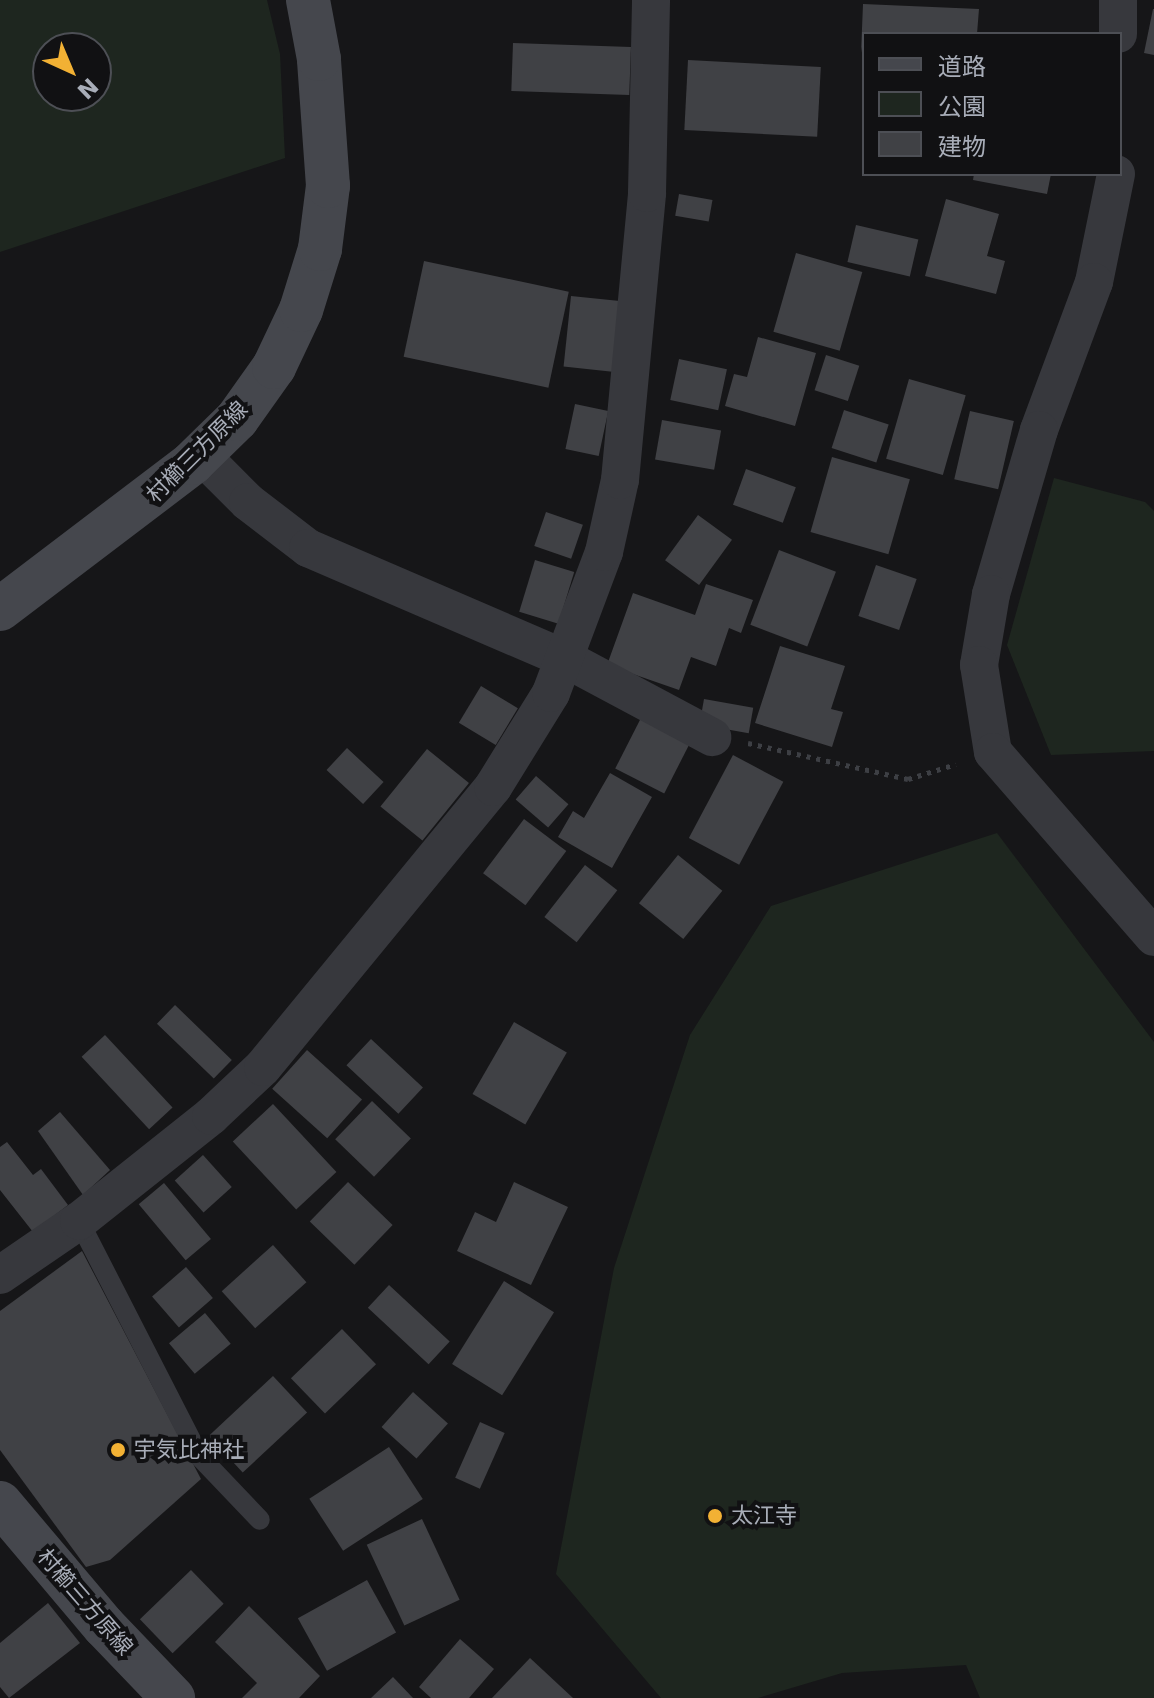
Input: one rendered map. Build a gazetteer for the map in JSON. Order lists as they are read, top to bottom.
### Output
{
  "streets": {
    "main road": ["村櫛三方原線"]
  },
  "places": ["宇気比神社", "太江寺"],
  "legend": ["道路", "公園", "建物"],
  "north": "bottom right"
}
